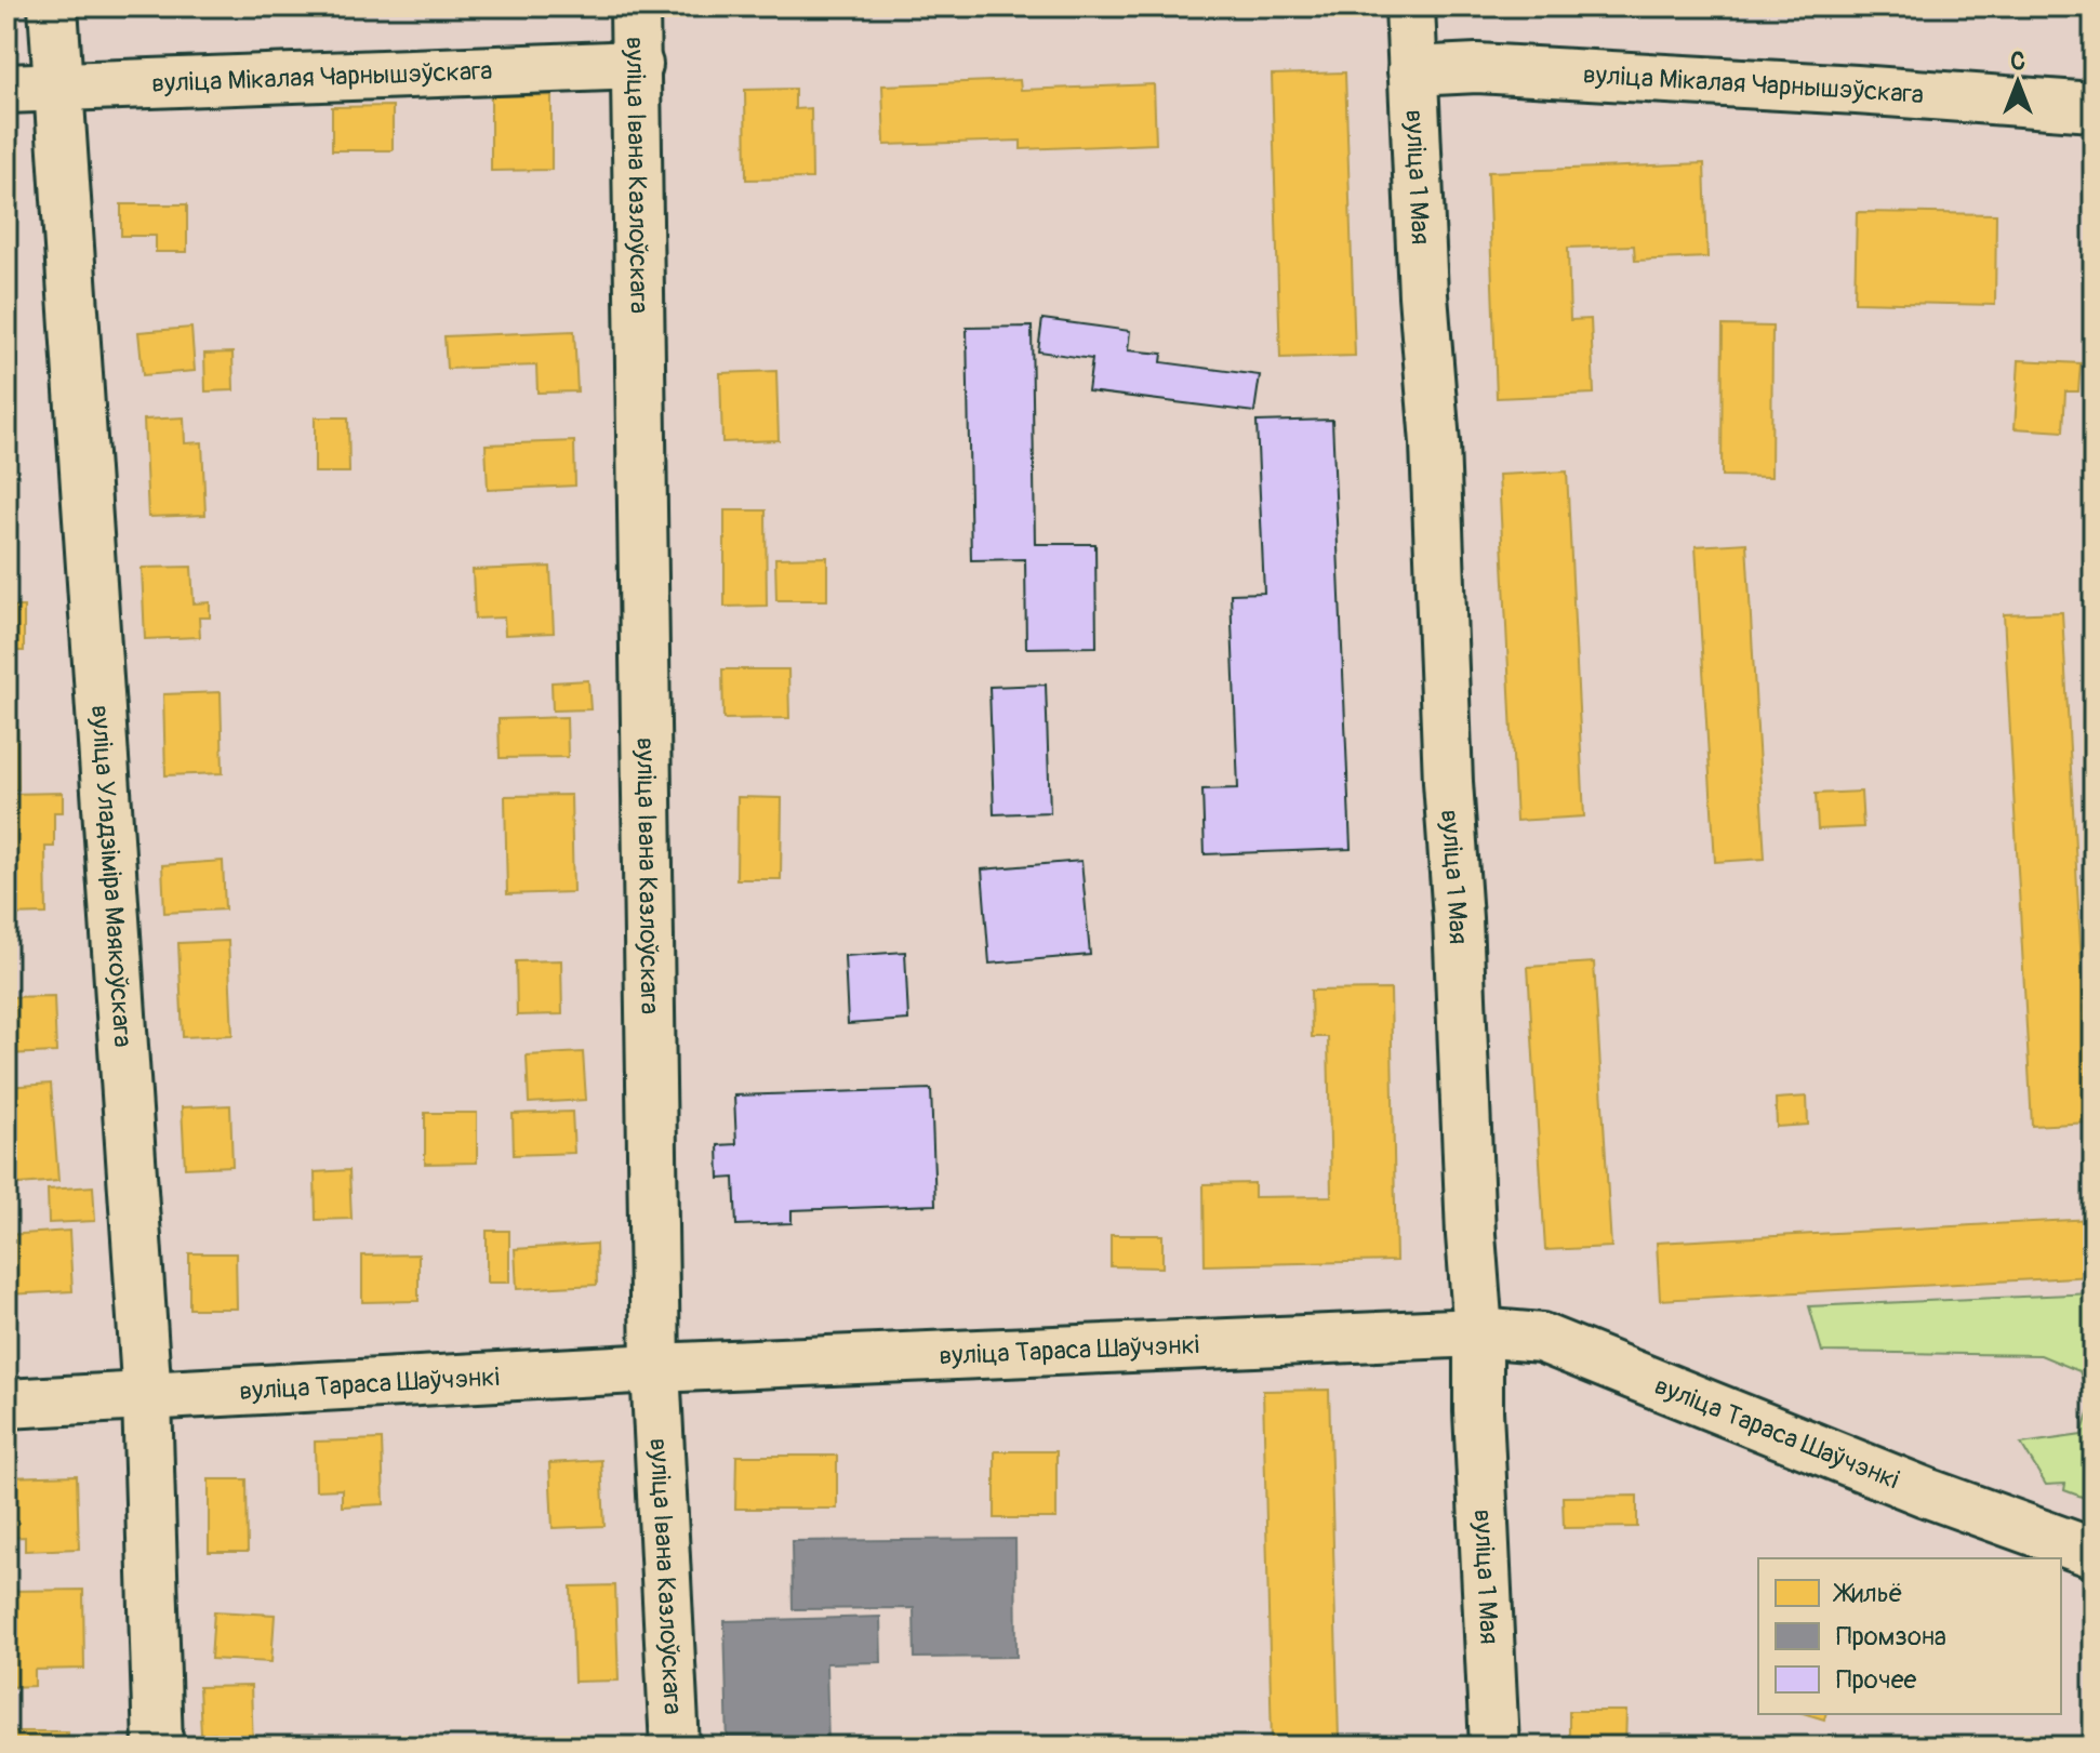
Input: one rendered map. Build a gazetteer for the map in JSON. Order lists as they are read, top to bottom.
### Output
{
  "streets": {
    "street": [
      "вуліца Мікалая Чарнышэўскага",
      "вуліца Івана Казлоўскага",
      "вуліца 1 Мая",
      "вуліца Уладзіміра Маякоўскага",
      "вуліца Тараса Шаўчэнкі"
    ]
  },
  "crossings": [
    ["вуліца Мікалая Чарнышэўскага", "вуліца Івана Казлоўскага"],
    ["вуліца Мікалая Чарнышэўскага", "вуліца 1 Мая"],
    ["вуліца Мікалая Чарнышэўскага", "вуліца Уладзіміра Маякоўскага"],
    ["вуліца Івана Казлоўскага", "вуліца Тараса Шаўчэнкі"],
    ["вуліца 1 Мая", "вуліца Тараса Шаўчэнкі"],
    ["вуліца Уладзіміра Маякоўскага", "вуліца Тараса Шаўчэнкі"]
  ],
  "legend": ["Жильё", "Промзона", "Прочее"],
  "north": "top"
}
